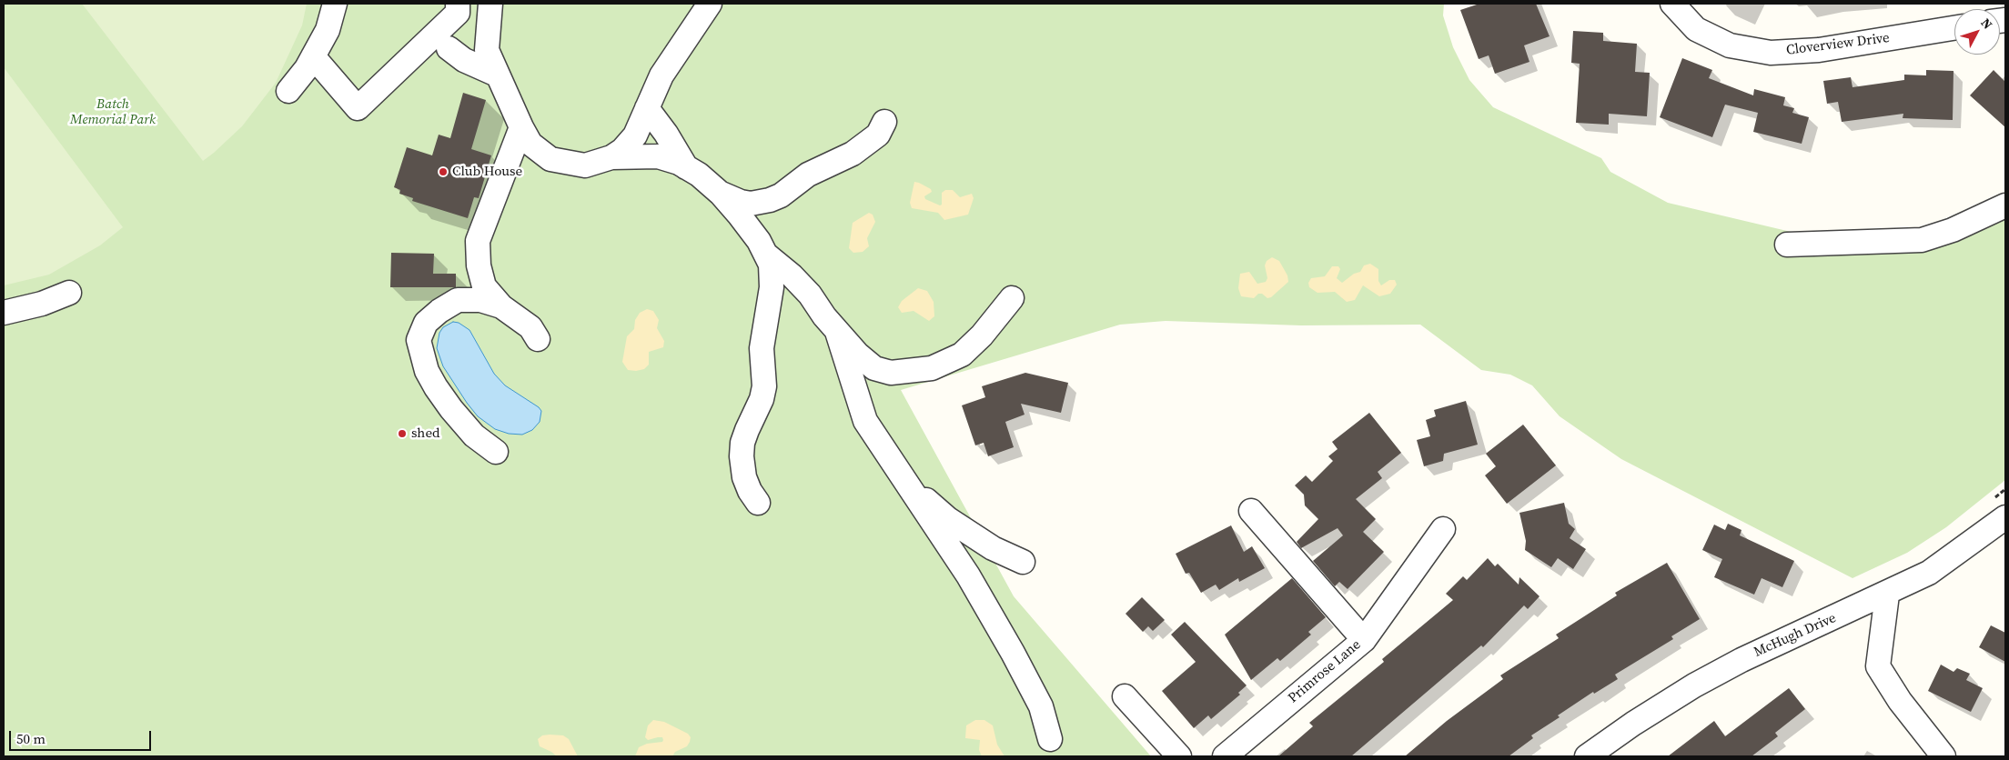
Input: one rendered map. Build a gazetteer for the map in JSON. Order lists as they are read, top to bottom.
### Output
{
  "streets": {
    "street": ["Cloverview Drive", "McHugh Drive", "Primrose Lane"]
  },
  "parks": ["Batch Memorial Park"],
  "places": ["Club House", "shed"],
  "scale_bar": "50 m",
  "north": "top right"
}
